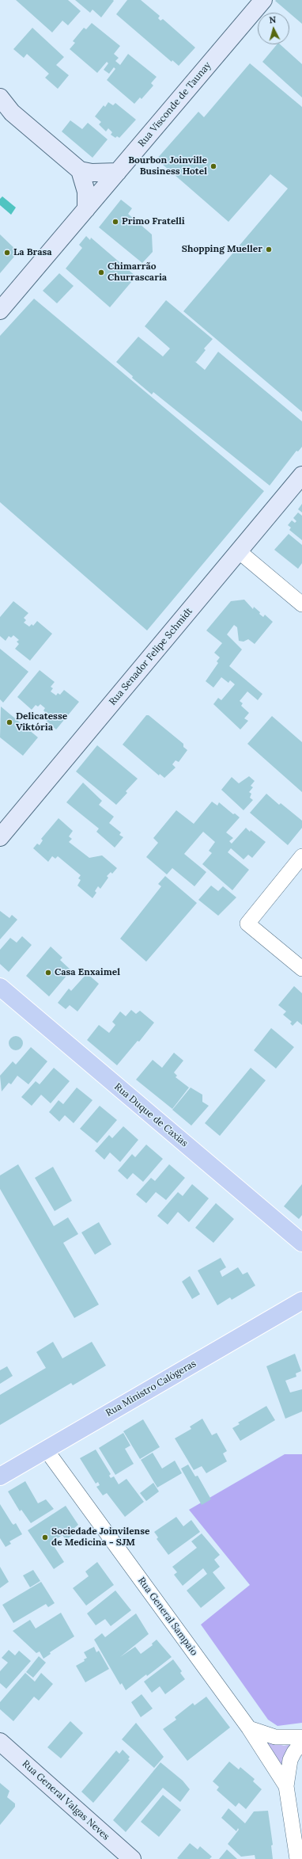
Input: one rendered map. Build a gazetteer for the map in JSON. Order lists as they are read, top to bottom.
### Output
{
  "streets": {
    "main road": [
      "Rua Visconde de Taunay",
      "Rua Senador Felipe Schmidt",
      "Rua Duque de Caxias",
      "Rua Ministro Calógeras",
      "Rua General Valgas Neves"
    ],
    "street": ["Rua General Sampaio"]
  },
  "crossings": [
    ["Rua Ministro Calógeras", "Rua General Sampaio"]
  ],
  "places": [
    "Bourbon Joinville Business Hotel",
    "Primo Fratelli",
    "Shopping Mueller",
    "La Brasa",
    "Chimarrão Churrascaria",
    "Delicatesse Viktória",
    "Casa Enxaimel",
    "Sociedade Joinvilense de Medicina - SJM"
  ],
  "north": "top"
}
